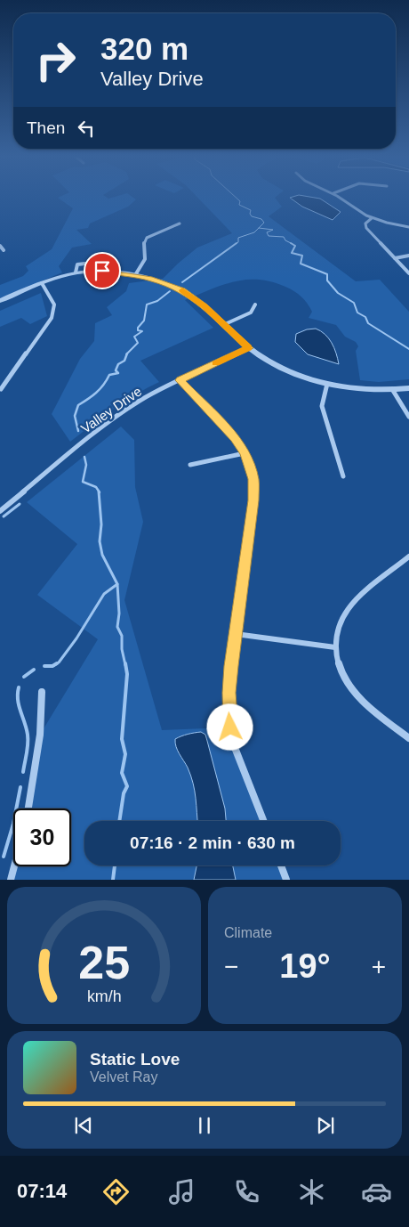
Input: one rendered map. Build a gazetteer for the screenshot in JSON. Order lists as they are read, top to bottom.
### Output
{
  "streets": {
    "street": ["Valley Drive"]
  },
  "page": {
    "turn": ["320 m", "Valley Drive"],
    "then": "Then",
    "limit": "30",
    "trip": "07:16 · 2 min · 630 m",
    "tile": "Climate",
    "heat": ["−", "19°", "+"],
    "song": ["Static Love", "Velvet Ray"],
    "tabs": "07:14",
    "gauge": ["25", "km/h"]
  }
}
